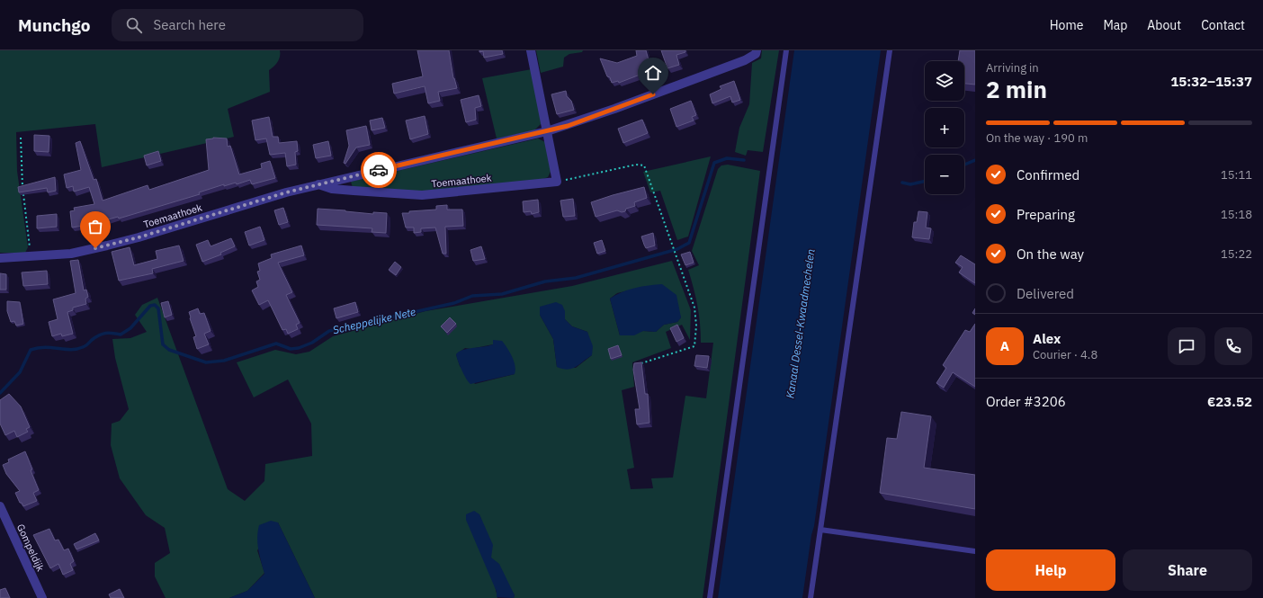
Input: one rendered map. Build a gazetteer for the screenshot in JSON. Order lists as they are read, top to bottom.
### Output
{
  "streets": {
    "street": ["Toemaathoek", "Gompeldijk"]
  },
  "water": ["Scheppelijke Nete", "Kanaal Dessel-Kwaadmechelen"],
  "page": {
    "header": "Munchgo",
    "search": "Search here",
    "nav": [
      "Home",
      "Map",
      "About",
      "Contact"
    ],
    "heading": ["2 min", "Arriving in", "15:32–15:37"],
    "panel": [
      "Alex",
      "Courier · 4.8",
      "Order #3206",
      "€23.52"
    ],
    "map_buttons": ["+", "−"],
    "bar": "On the way · 190 m",
    "list": [
      ["Confirmed", "15:11"],
      ["Preparing", "15:18"],
      ["On the way", "15:22"],
      "Delivered"
    ],
    "round": "A",
    "buttons": ["Help", "Share"]
  }
}
